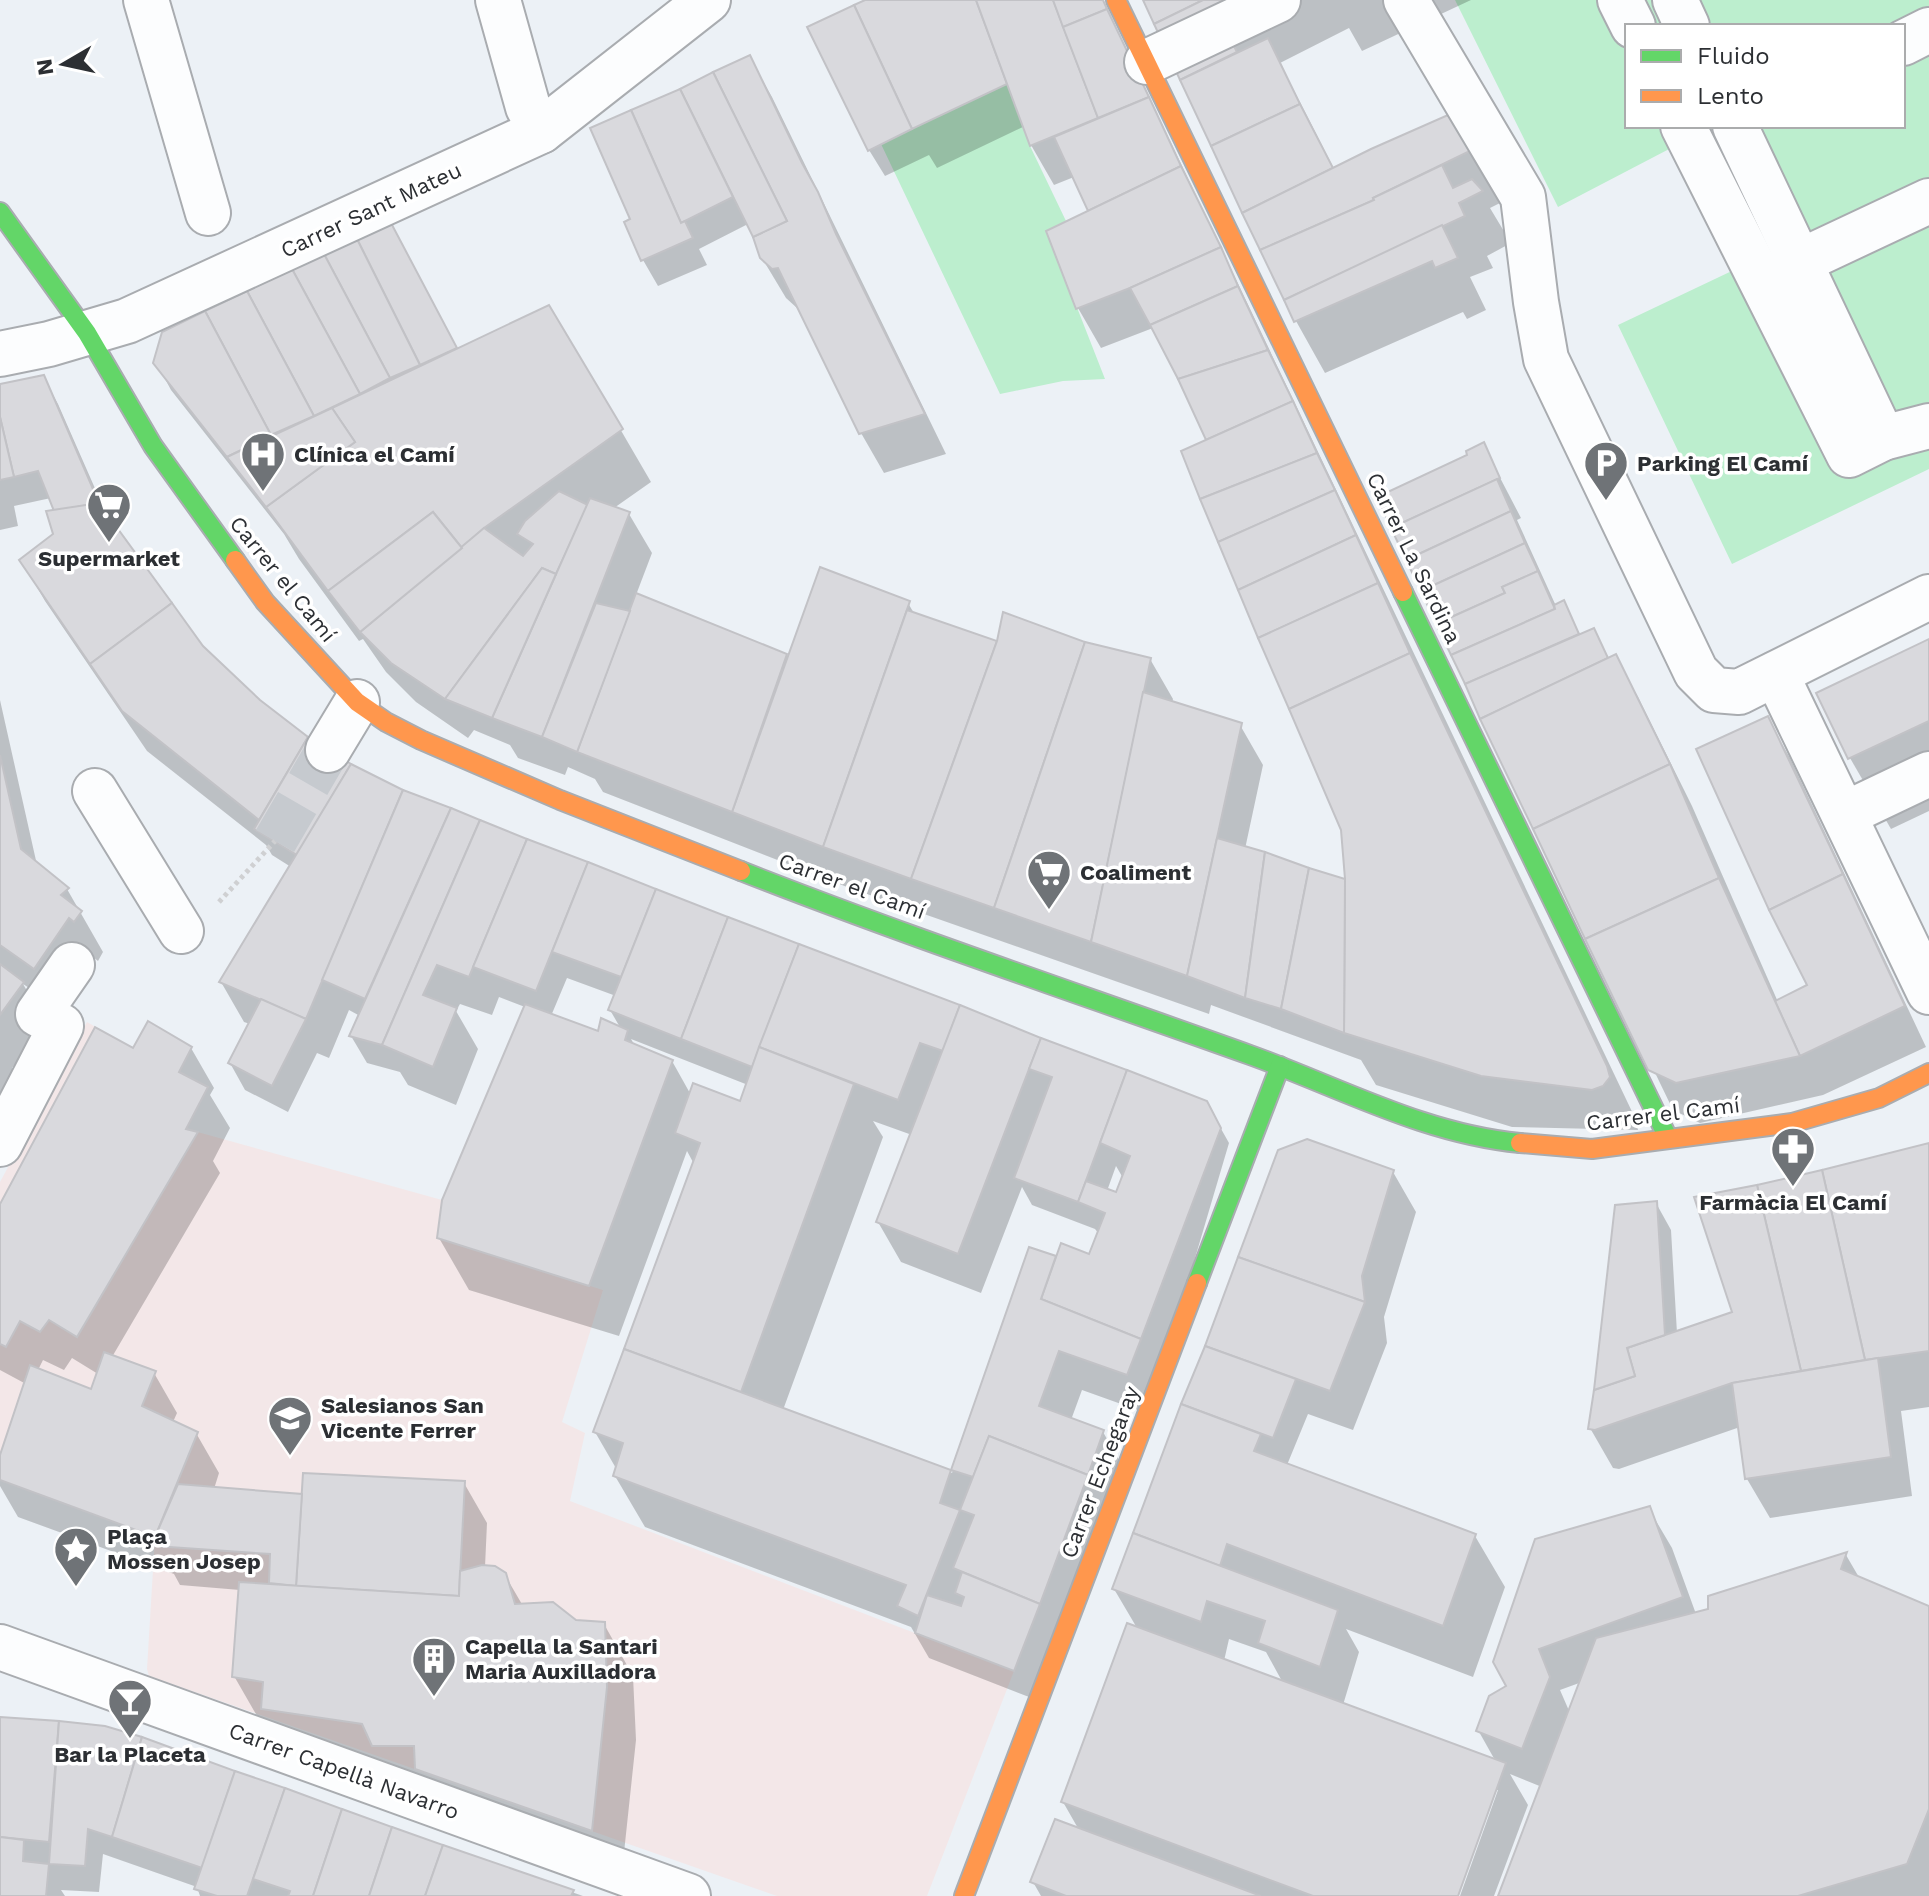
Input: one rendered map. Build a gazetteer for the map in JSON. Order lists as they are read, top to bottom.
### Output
{
  "streets": {
    "street": [
      "Carrer Sant Mateu",
      "Carrer La Sardina",
      "Carrer el Camí",
      "Carrer Echegaray",
      "Carrer Capellà Navarro"
    ]
  },
  "crossings": [
    ["Carrer Sant Mateu", "Carrer el Camí"],
    ["Carrer La Sardina", "Carrer el Camí"],
    ["Carrer el Camí", "Carrer Echegaray"]
  ],
  "places": {
    "hospital": ["Clínica el Camí"],
    "parking": ["Parking El Camí"],
    "supermarket": ["Supermarket", "Coaliment"],
    "pharmacy": ["Farmàcia El Camí"],
    "school or university": ["Salesianos San Vicente Ferrer"],
    "place": ["Plaça Mossen Josep"],
    "building": ["Capella la Santari Maria Auxilladora"],
    "bar": ["Bar la Placeta"]
  },
  "legend": ["Fluido", "Lento"],
  "north": "left"
}
